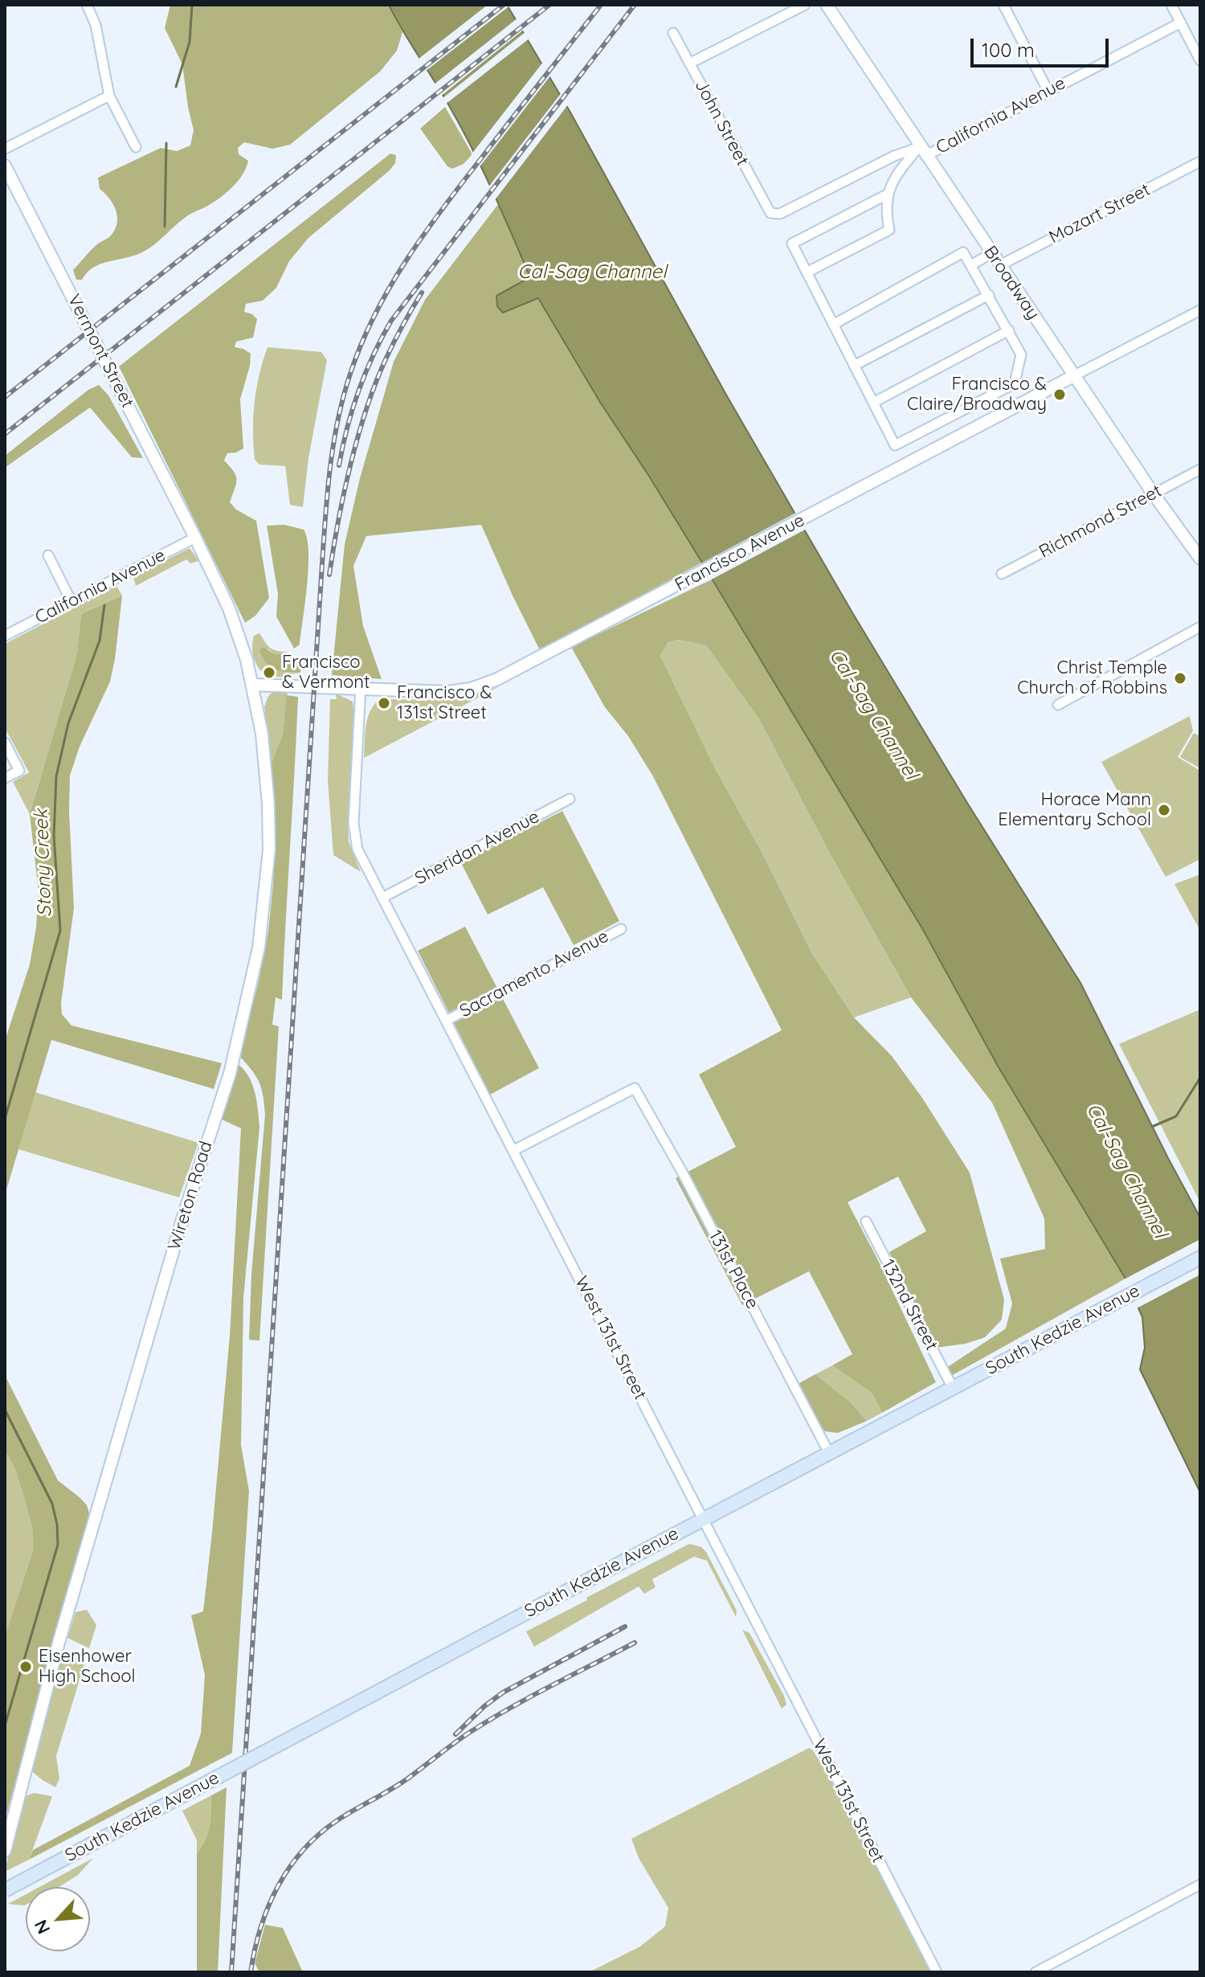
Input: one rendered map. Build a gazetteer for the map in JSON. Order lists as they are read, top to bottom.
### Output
{
  "streets": {
    "main road": ["South Kedzie Avenue"],
    "street": [
      "California Avenue",
      "John Street",
      "Mozart Street",
      "Broadway",
      "Vermont Street",
      "Richmond Street",
      "Francisco Avenue",
      "Sheridan Avenue",
      "Sacramento Avenue",
      "Wireton Road",
      "131st Place",
      "132nd Street",
      "West 131st Street"
    ]
  },
  "crossings": [
    ["California Avenue", "John Street"],
    ["California Avenue", "Broadway"],
    ["California Avenue", "Vermont Street"],
    ["California Avenue", "Wireton Road"],
    ["Mozart Street", "Broadway"],
    ["Broadway", "Richmond Street"],
    ["Broadway", "Francisco Avenue"],
    ["Vermont Street", "Wireton Road"],
    ["Francisco Avenue", "Wireton Road"],
    ["Francisco Avenue", "West 131st Street"],
    ["Sheridan Avenue", "West 131st Street"],
    ["Sacramento Avenue", "West 131st Street"],
    ["131st Place", "South Kedzie Avenue"],
    ["131st Place", "West 131st Street"],
    ["132nd Street", "South Kedzie Avenue"],
    ["South Kedzie Avenue", "West 131st Street"]
  ],
  "water": ["Cal-Sag Channel", "Stony Creek"],
  "places": [
    "Francisco & Claire/Broadway",
    "Francisco & Vermont",
    "Christ Temple Church of Robbins",
    "Francisco & 131st Street",
    "Horace Mann Elementary School",
    "Eisenhower High School"
  ],
  "scale_bar": "100 m",
  "north": "bottom left"
}
